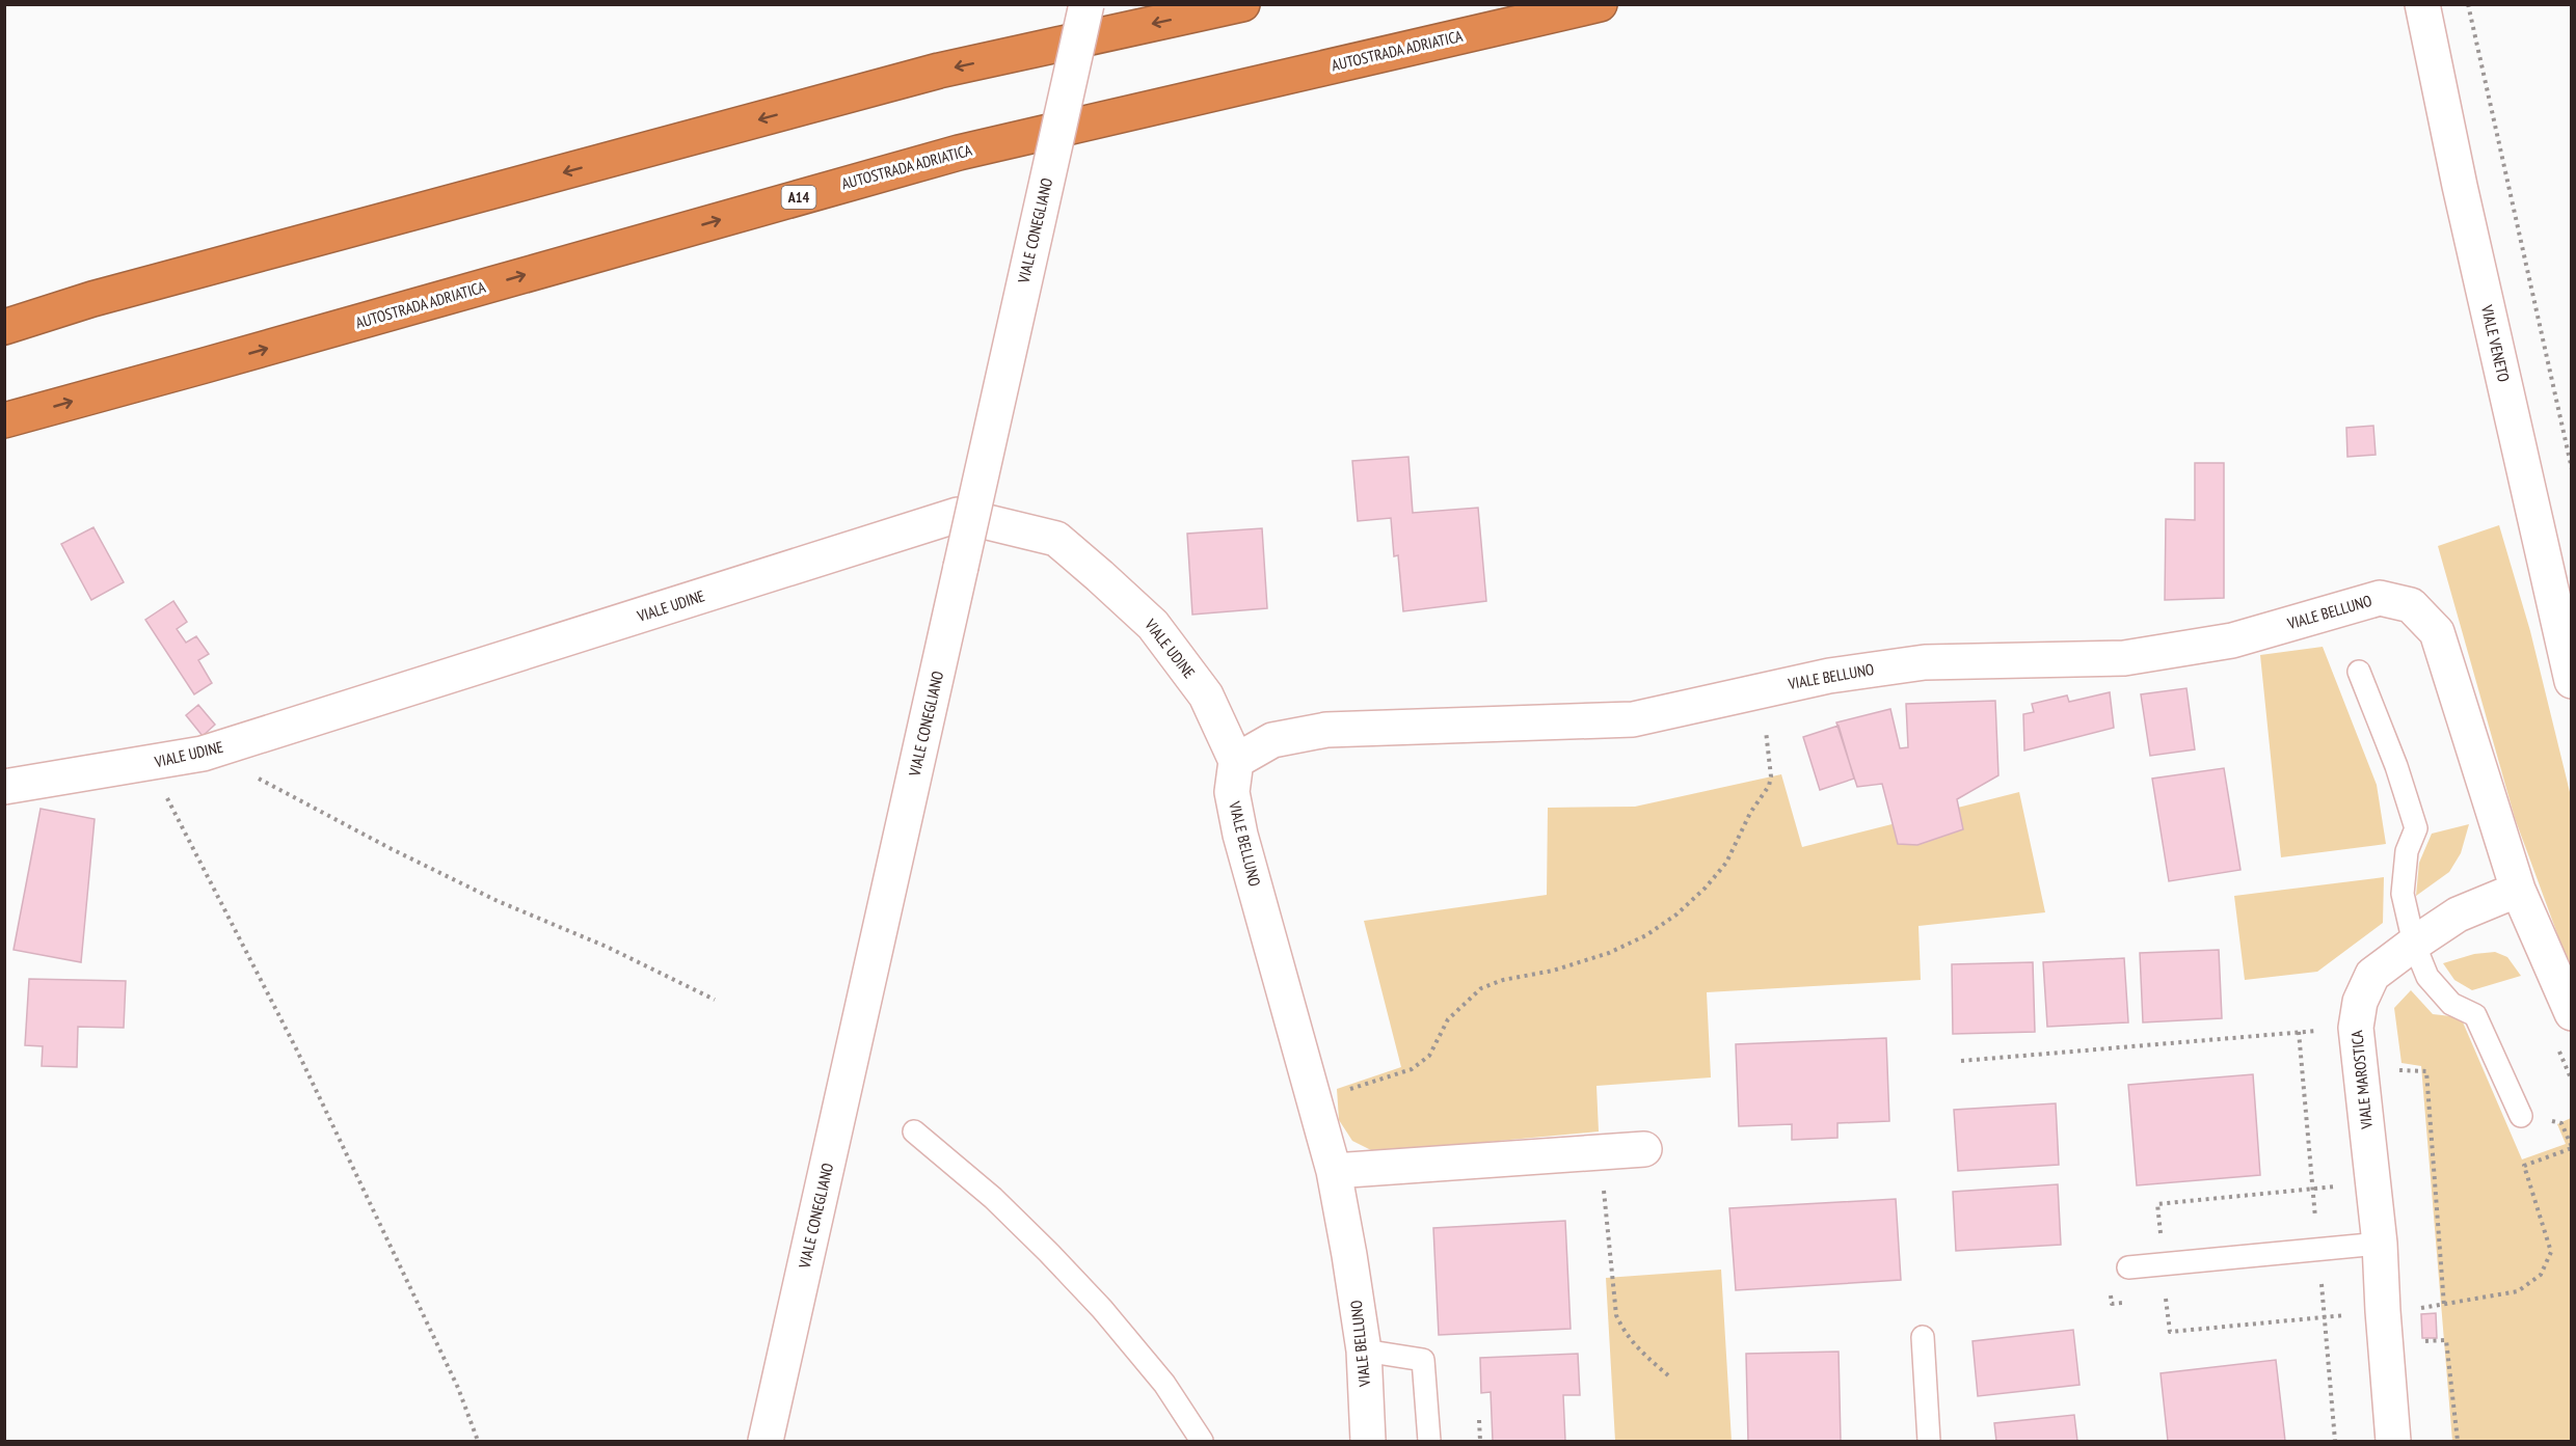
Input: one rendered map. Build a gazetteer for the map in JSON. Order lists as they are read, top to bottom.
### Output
{
  "streets": {
    "highway": ["AUTOSTRADA ADRIATICA", "A14"],
    "street": [
      "VIALE CONEGLIANO",
      "VIALE VENETO",
      "VIALE UDINE",
      "VIALE BELLUNO",
      "VIALE MAROSTICA"
    ]
  },
  "crossings": [
    ["VIALE UDINE", "VIALE BELLUNO"],
    ["VIALE BELLUNO", "VIALE MAROSTICA"]
  ]
}
